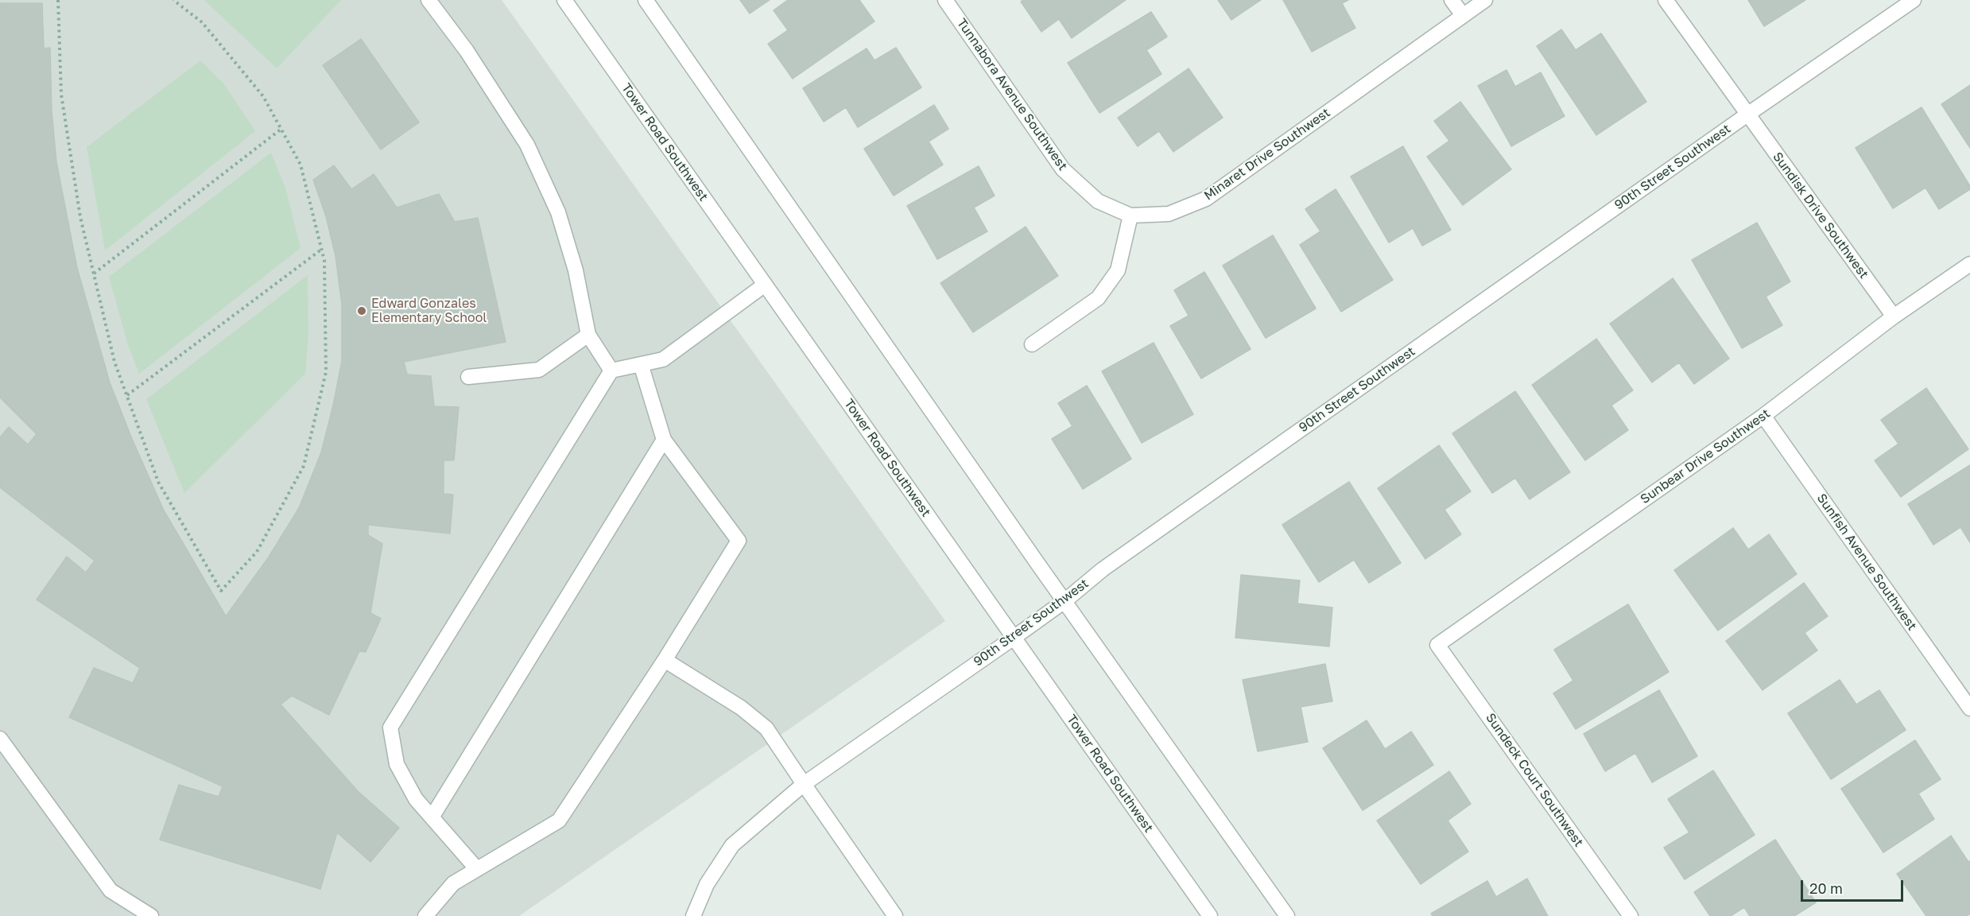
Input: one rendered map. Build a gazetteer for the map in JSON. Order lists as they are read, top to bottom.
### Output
{
  "streets": {
    "street": [
      "Tunnabora Avenue Southwest",
      "Tower Road Southwest",
      "Minaret Drive Southwest",
      "90th Street Southwest",
      "Sundisk Drive Southwest",
      "Sunbear Drive Southwest",
      "Sunfish Avenue Southwest",
      "Sundeck Court Southwest"
    ]
  },
  "crossings": [
    ["Tunnabora Avenue Southwest", "Minaret Drive Southwest"],
    ["Tower Road Southwest", "90th Street Southwest"],
    ["90th Street Southwest", "Sundisk Drive Southwest"],
    ["Sundisk Drive Southwest", "Sunbear Drive Southwest"],
    ["Sunbear Drive Southwest", "Sunfish Avenue Southwest"],
    ["Sunbear Drive Southwest", "Sundeck Court Southwest"]
  ],
  "places": ["Edward Gonzales Elementary School"],
  "scale_bar": "20 m"
}
